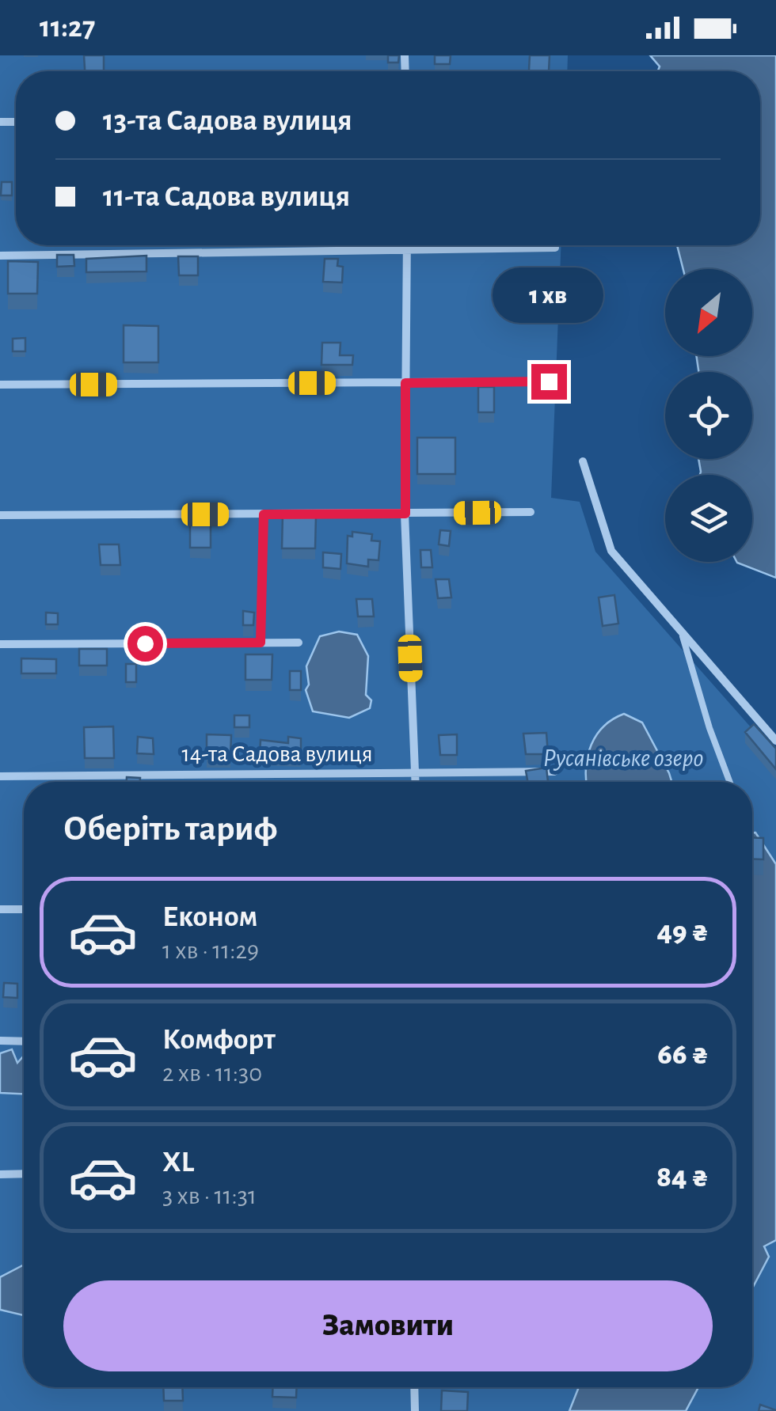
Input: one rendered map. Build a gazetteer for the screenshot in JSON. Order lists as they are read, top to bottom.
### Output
{
  "streets": {
    "street": ["14-та Садова вулиця"]
  },
  "water": ["Русанівське озеро"],
  "north": "bottom left",
  "page": {
    "status": "11:27",
    "banner": ["13-та Садова вулиця", "11-та Садова вулиця"],
    "bubble": "1 хв",
    "heading": "Оберіть тариф",
    "list": [
      {
        "name": "Економ",
        "note": "1 хв · 11:29",
        "value": "49 ₴"
      },
      {
        "name": "Комфорт",
        "note": "2 хв · 11:30",
        "value": "66 ₴"
      },
      {
        "name": "XL",
        "note": "3 хв · 11:31",
        "value": "84 ₴"
      }
    ],
    "buttons": "Замовити"
  }
}
